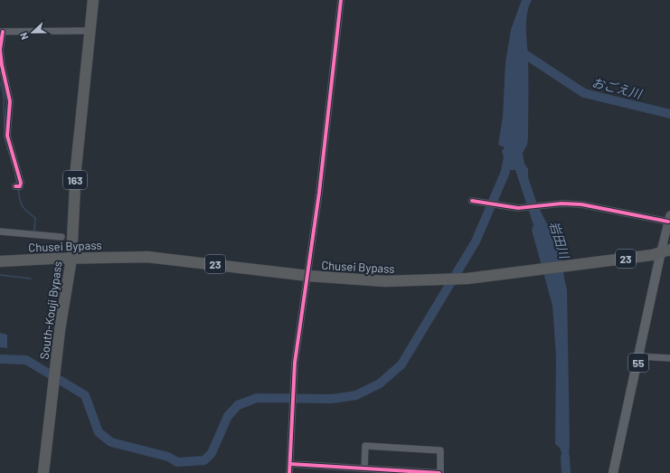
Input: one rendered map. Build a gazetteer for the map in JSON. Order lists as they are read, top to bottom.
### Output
{
  "streets": {
    "highway": [
      "163",
      "Chusei Bypass",
      "23",
      "South-Kouji Bypass"
    ],
    "main road": ["55"]
  },
  "crossings": [
    ["Chusei Bypass", "South-Kouji Bypass"],
    ["Chusei Bypass", "55"]
  ],
  "water": ["おごえ川", "岩田川"],
  "north": "left"
}
